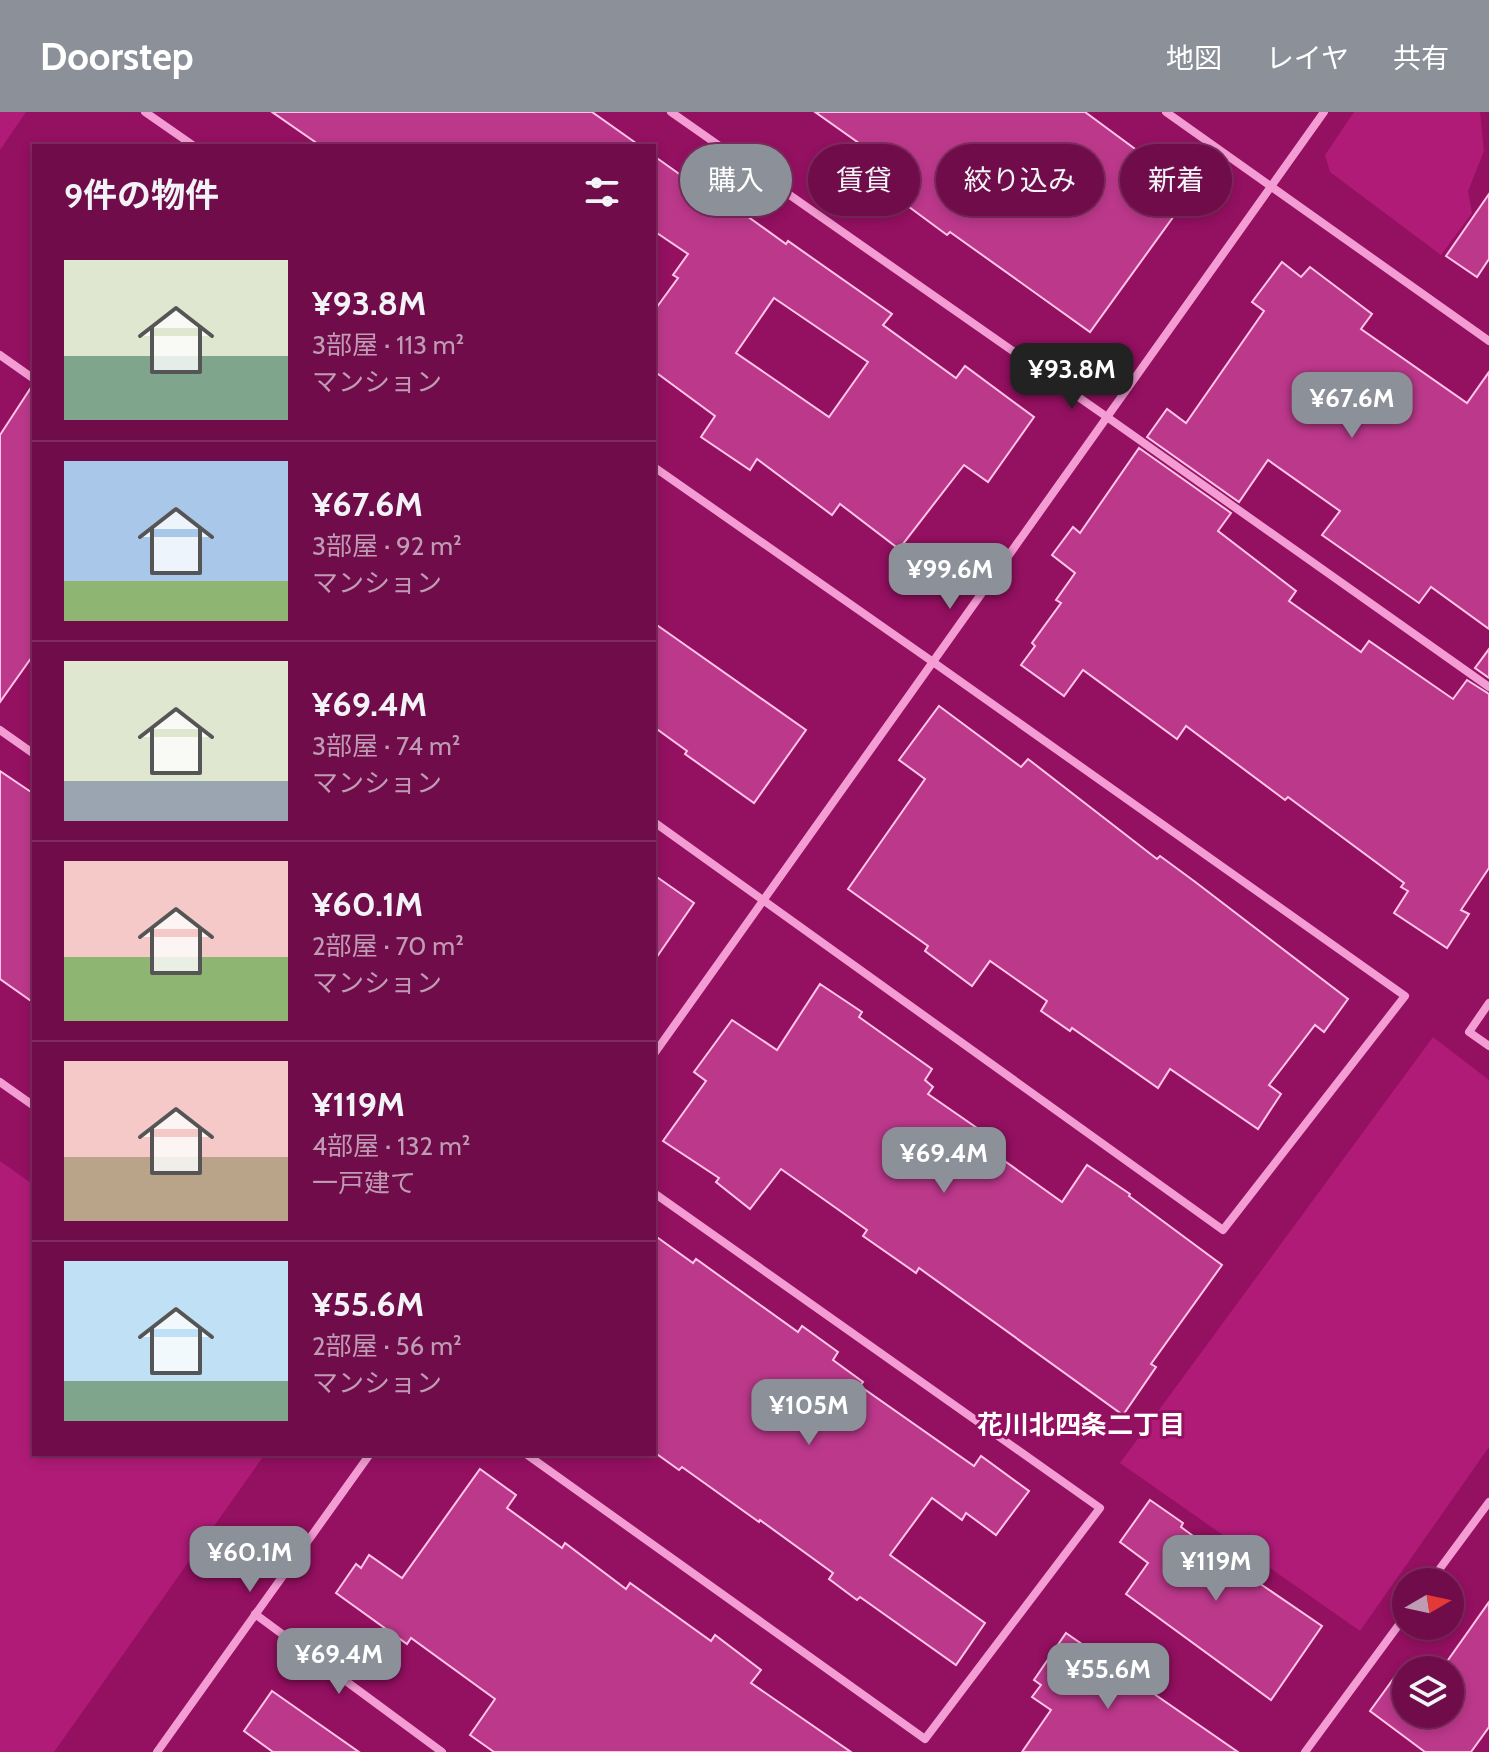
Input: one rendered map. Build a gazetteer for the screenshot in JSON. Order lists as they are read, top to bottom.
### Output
{
  "districts": ["花川北四条二丁目"],
  "north": "right",
  "page": {
    "header": "Doorstep",
    "nav": ["地図", "レイヤ", "共有"],
    "chip": [
      "購入",
      "賃貸",
      "絞り込み",
      "新着"
    ],
    "heading": "9件の物件",
    "list": [
      {
        "name": "¥93.8M",
        "note": "3部屋 · 113 m² · マンション"
      },
      {
        "name": "¥67.6M",
        "note": "3部屋 · 92 m² · マンション"
      },
      {
        "name": "¥69.4M",
        "note": "3部屋 · 74 m² · マンション"
      },
      {
        "name": "¥60.1M",
        "note": "2部屋 · 70 m² · マンション"
      },
      {
        "name": "¥119M",
        "note": "4部屋 · 132 m² · 一戸建て"
      },
      {
        "name": "¥55.6M",
        "note": "2部屋 · 56 m² · マンション"
      }
    ],
    "price": [
      "¥93.8M",
      "¥67.6M",
      "¥99.6M",
      "¥69.4M",
      "¥105M",
      "¥60.1M",
      "¥119M",
      "¥69.4M",
      "¥55.6M"
    ]
  }
}
